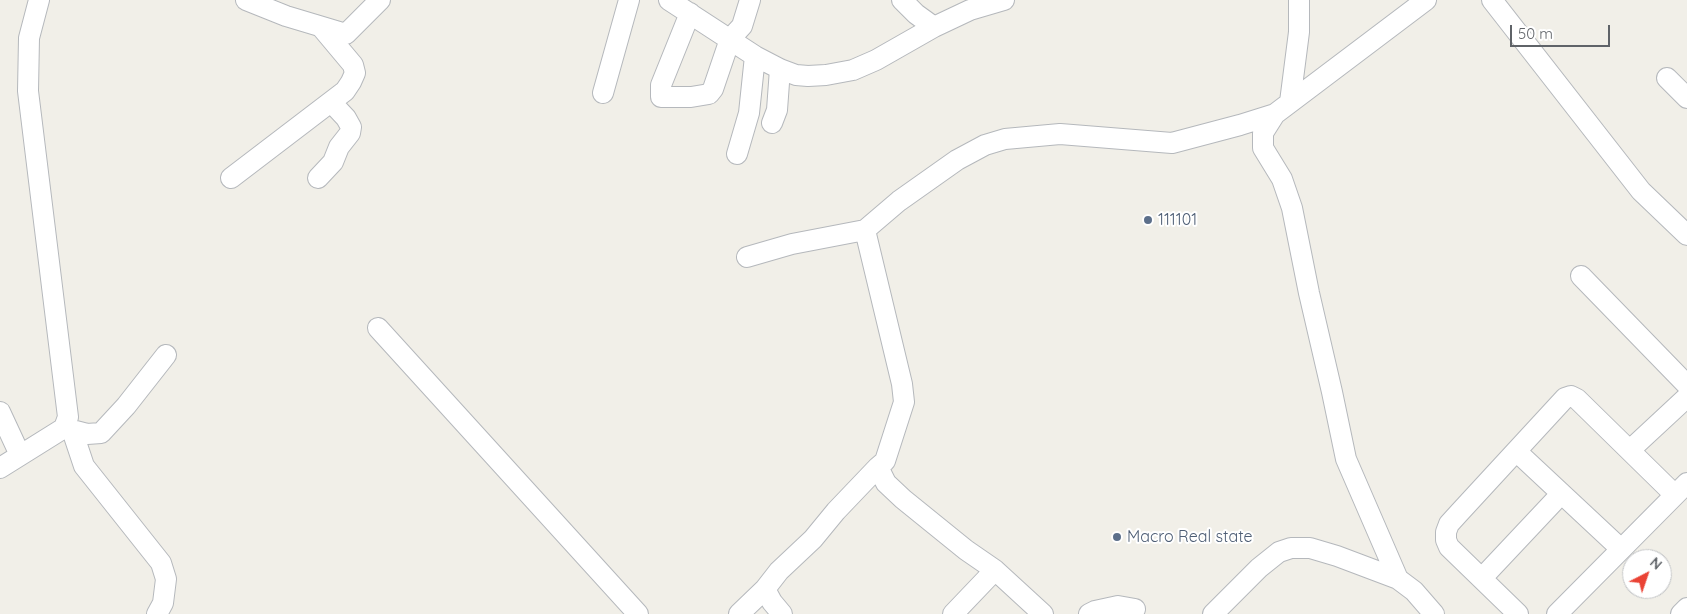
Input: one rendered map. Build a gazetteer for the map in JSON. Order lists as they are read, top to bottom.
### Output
{
  "places": ["111101", "Macro Real state"],
  "scale_bar": "50 m",
  "north": "top right"
}
